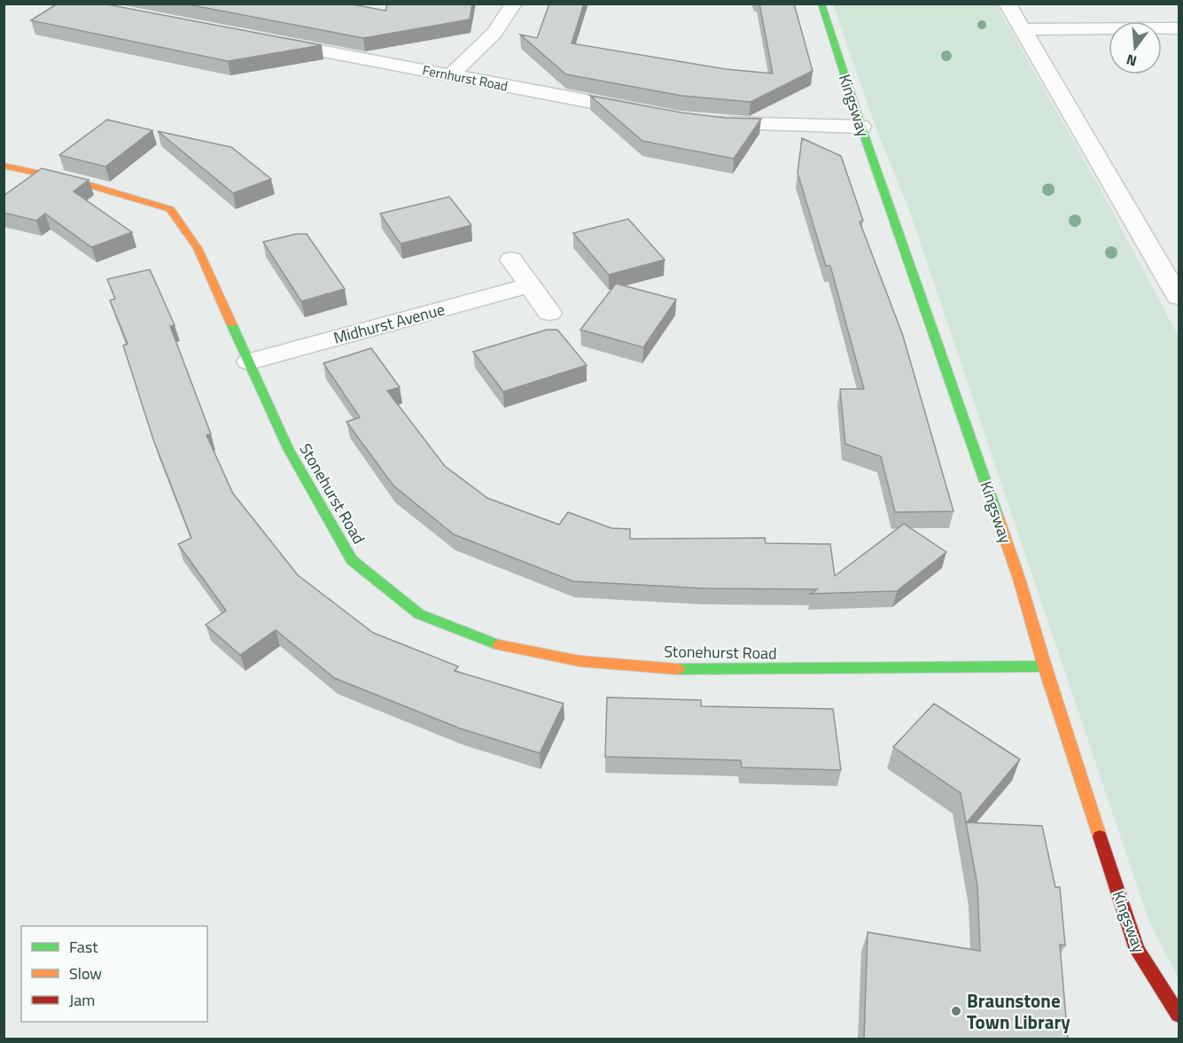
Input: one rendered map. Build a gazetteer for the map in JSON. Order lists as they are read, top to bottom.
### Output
{
  "streets": {
    "street": [
      "Fernhurst Road",
      "Kingsway",
      "Midhurst Avenue",
      "Stonehurst Road"
    ]
  },
  "crossings": [
    ["Kingsway", "Stonehurst Road"],
    ["Midhurst Avenue", "Stonehurst Road"]
  ],
  "places": ["Braunstone Town Library"],
  "legend": ["Fast", "Slow", "Jam"],
  "north": "bottom"
}
